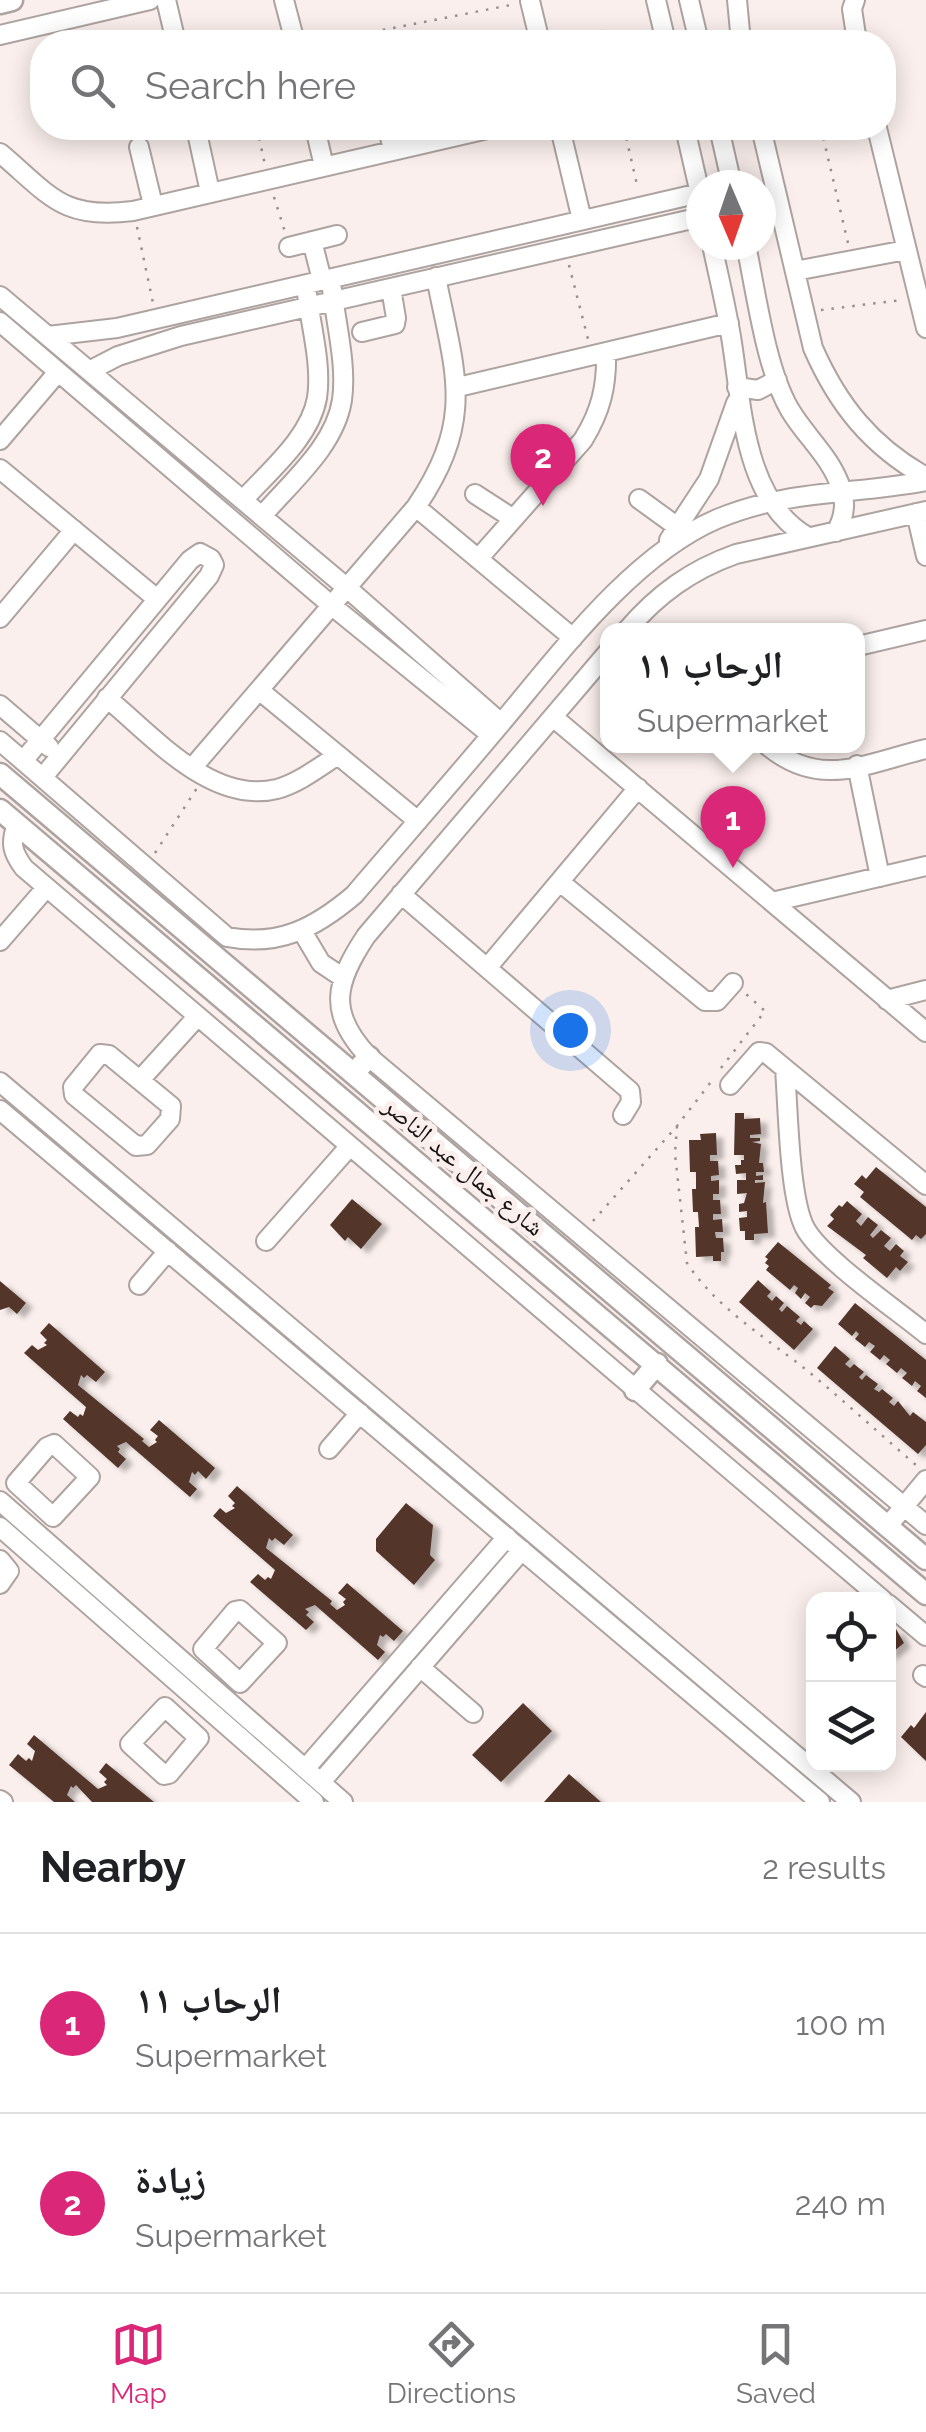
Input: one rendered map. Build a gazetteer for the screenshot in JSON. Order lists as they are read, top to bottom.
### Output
{
  "streets": {
    "main road": ["شارع جمال عبد الناصر"]
  },
  "north": "bottom",
  "page": {
    "search": "Search here",
    "pins": ["2", "1"],
    "popup": ["الرحاب ١١", "Supermarket"],
    "heading": ["Nearby", "2 results"],
    "list": [
      {
        "mark": "1",
        "name": "الرحاب ١١",
        "note": "Supermarket",
        "value": "100 m"
      },
      {
        "mark": "2",
        "name": "زيادة",
        "note": "Supermarket",
        "value": "240 m"
      }
    ],
    "nav": ["Map", "Directions", "Saved"]
  }
}
